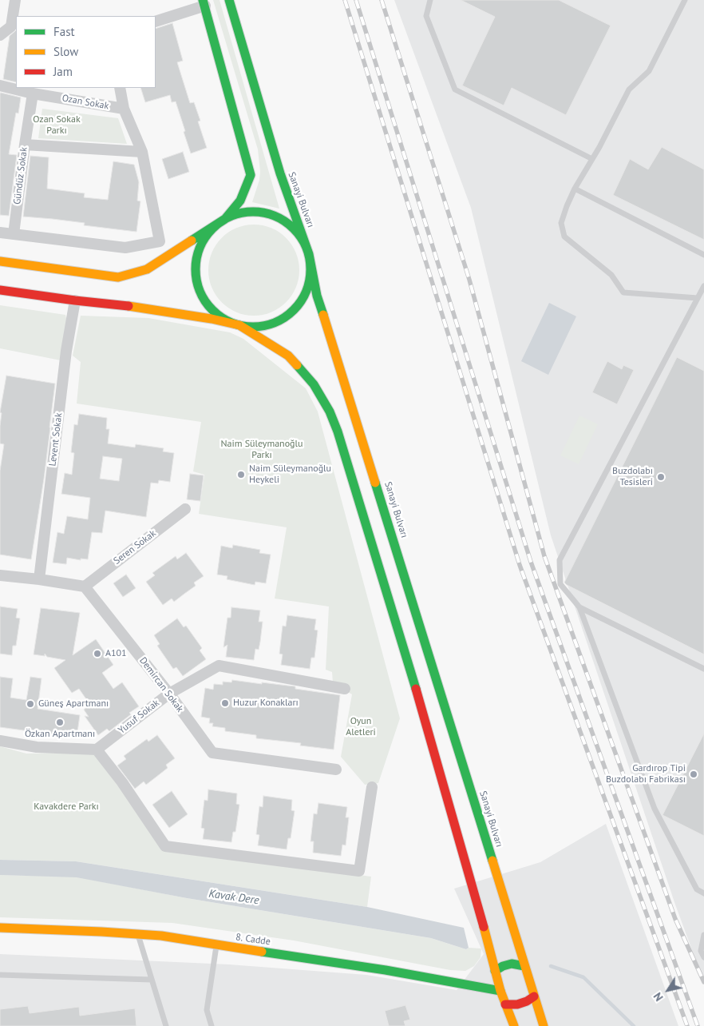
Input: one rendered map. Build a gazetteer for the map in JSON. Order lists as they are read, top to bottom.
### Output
{
  "streets": {
    "main road": ["Sanayi Bulvarı", "8. Cadde"],
    "street": [
      "Ozan Sokak",
      "Gündüz Sokak",
      "Levent Sokak",
      "Seren Sokak",
      "Demircan Sokak",
      "Yusuf Sokak"
    ]
  },
  "crossings": [
    ["Ozan Sokak", "Gündüz Sokak"],
    ["Sanayi Bulvarı", "8. Cadde"],
    ["Seren Sokak", "Demircan Sokak"],
    ["Demircan Sokak", "Yusuf Sokak"]
  ],
  "water": ["Kavak Dere"],
  "parks": [
    "Ozan Sokak Parkı",
    "Naim Süleymanoğlu Parkı",
    "Oyun Aletleri",
    "Kavakdere Parkı"
  ],
  "places": [
    "Naim Süleymanoğlu Heykeli",
    "Buzdolabı Tesisleri",
    "A101",
    "Huzur Konakları",
    "Güneş Apartmanı",
    "Özkan Apartmanı",
    "Gardırop Tipi Buzdolabı Fabrikası"
  ],
  "legend": ["Fast", "Slow", "Jam"],
  "north": "bottom left"
}
